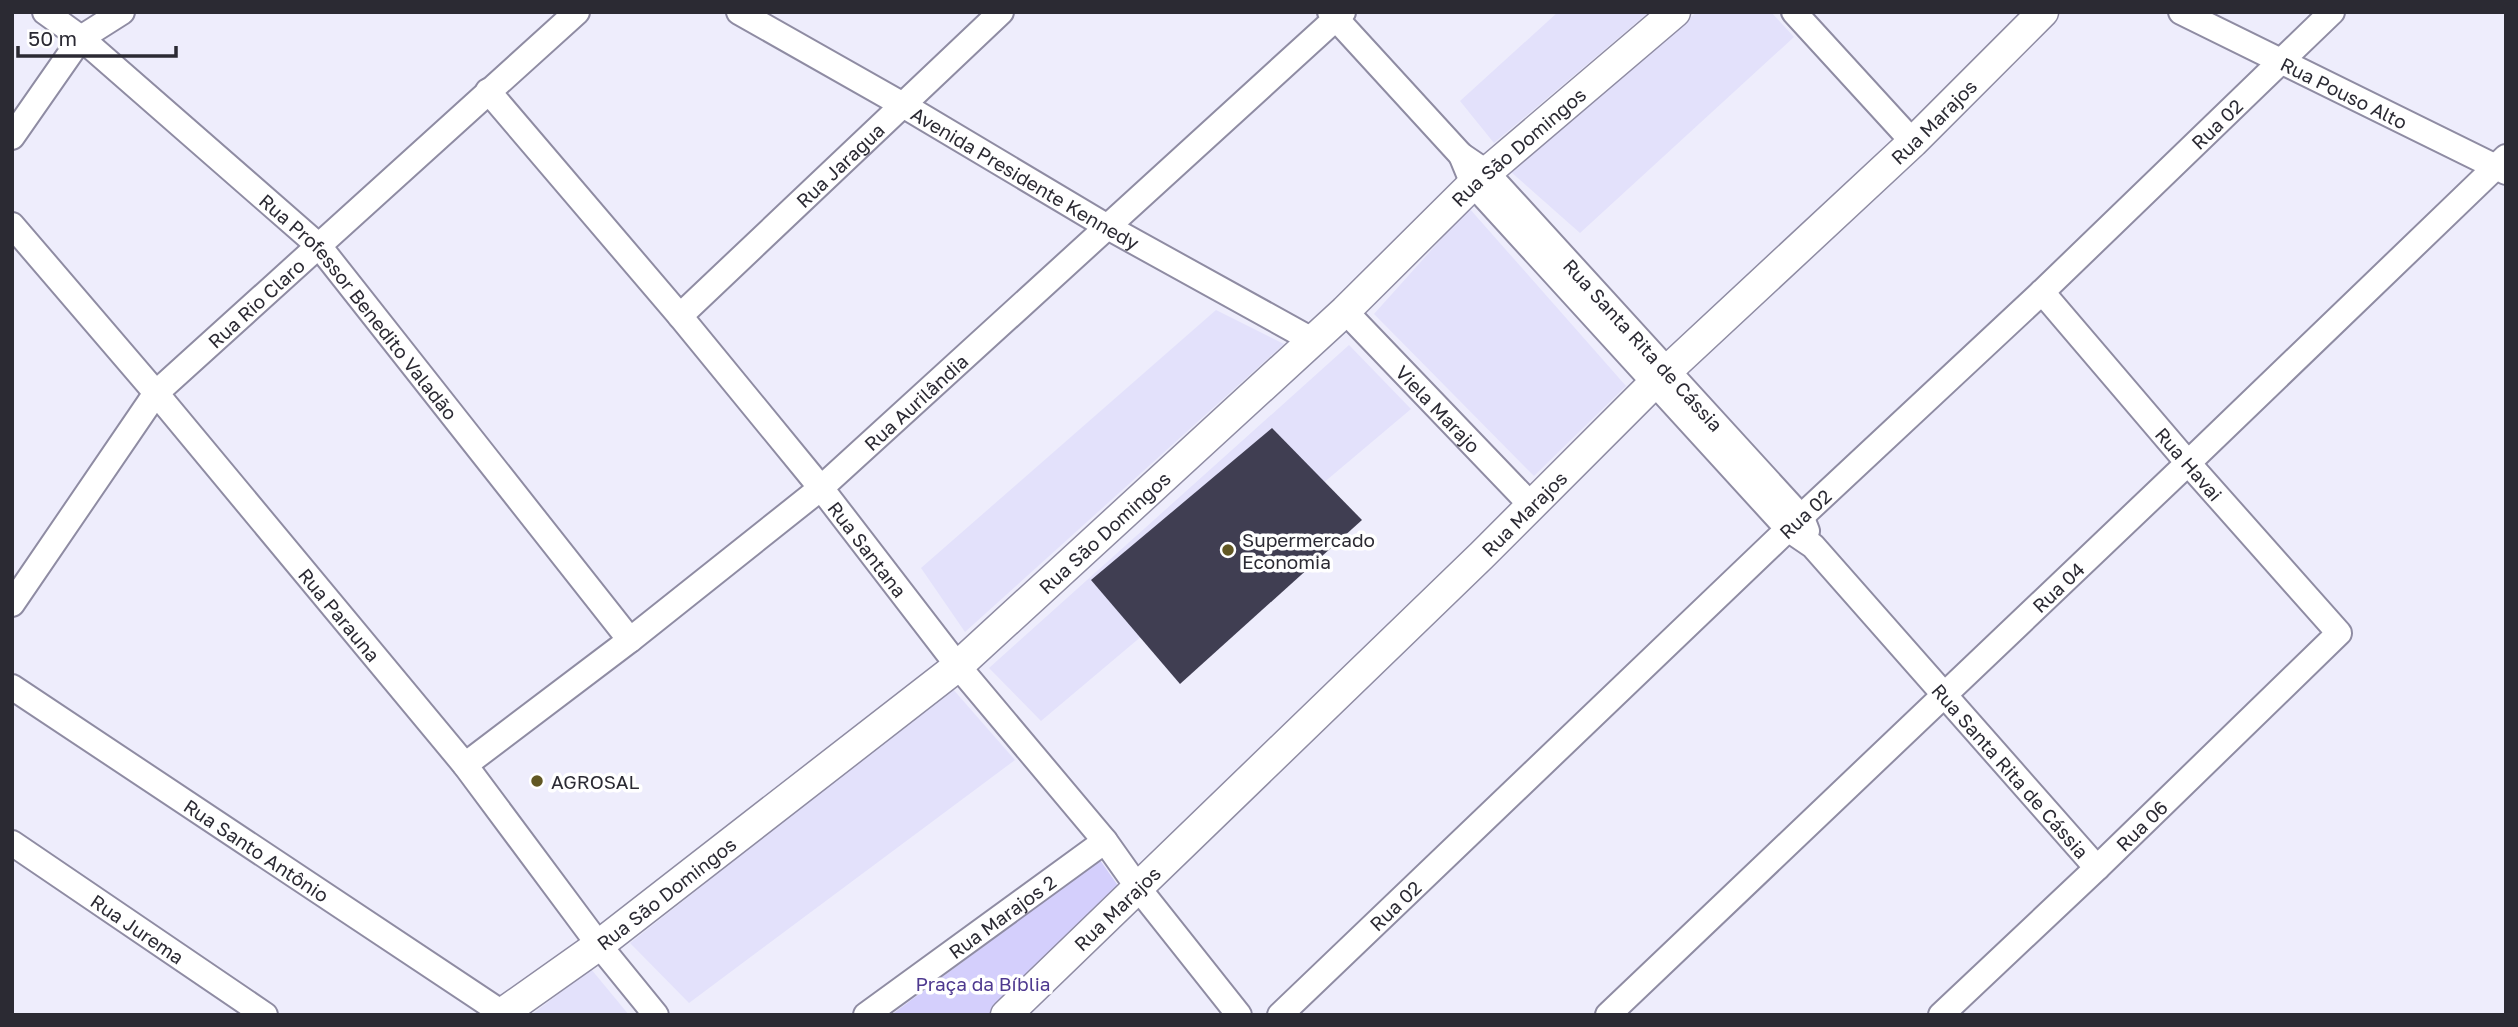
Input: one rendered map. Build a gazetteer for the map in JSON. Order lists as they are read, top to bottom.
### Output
{
  "streets": {
    "street": [
      "Rua Pouso Alto",
      "Rua Marajos",
      "Rua 02",
      "Rua São Domingos",
      "Rua Jaragua",
      "Avenida Presidente Kennedy",
      "Rua Rio Claro",
      "Rua Professor Benedito Valadão",
      "Rua Santa Rita de Cássia",
      "Rua Aurilândia",
      "Viela Marajo",
      "Rua Havai",
      "Rua Santana",
      "Rua 04",
      "Rua Parauna",
      "Rua 06",
      "Rua Santo Antônio",
      "Rua Marajos 2",
      "Rua Jurema"
    ]
  },
  "crossings": [
    ["Rua Pouso Alto", "Rua 02"],
    ["Rua Pouso Alto", "Rua 04"],
    ["Rua Marajos", "Rua Santa Rita de Cássia"],
    ["Rua Marajos", "Viela Marajo"],
    ["Rua Marajos", "Rua Santana"],
    ["Rua 02", "Rua Santa Rita de Cássia"],
    ["Rua 02", "Rua Havai"],
    ["Rua São Domingos", "Avenida Presidente Kennedy"],
    ["Rua São Domingos", "Rua Santa Rita de Cássia"],
    ["Rua São Domingos", "Viela Marajo"],
    ["Rua São Domingos", "Rua Santana"],
    ["Rua São Domingos", "Rua Parauna"],
    ["Rua São Domingos", "Rua Santo Antônio"],
    ["Rua Jaragua", "Avenida Presidente Kennedy"],
    ["Rua Jaragua", "Rua Santana"],
    ["Avenida Presidente Kennedy", "Rua Aurilândia"],
    ["Rua Rio Claro", "Rua Professor Benedito Valadão"],
    ["Rua Rio Claro", "Rua Santana"],
    ["Rua Rio Claro", "Rua Parauna"],
    ["Rua Professor Benedito Valadão", "Rua Aurilândia"],
    ["Rua Santa Rita de Cássia", "Rua Aurilândia"],
    ["Rua Santa Rita de Cássia", "Rua 04"],
    ["Rua Santa Rita de Cássia", "Rua 06"],
    ["Rua Aurilândia", "Rua Santana"],
    ["Rua Aurilândia", "Rua Parauna"],
    ["Rua Havai", "Rua 04"],
    ["Rua Havai", "Rua 06"],
    ["Rua Santana", "Rua Marajos 2"]
  ],
  "parks": ["Praça da Bíblia"],
  "places": ["Supermercado Economia", "AGROSAL"],
  "scale_bar": "50 m"
}
